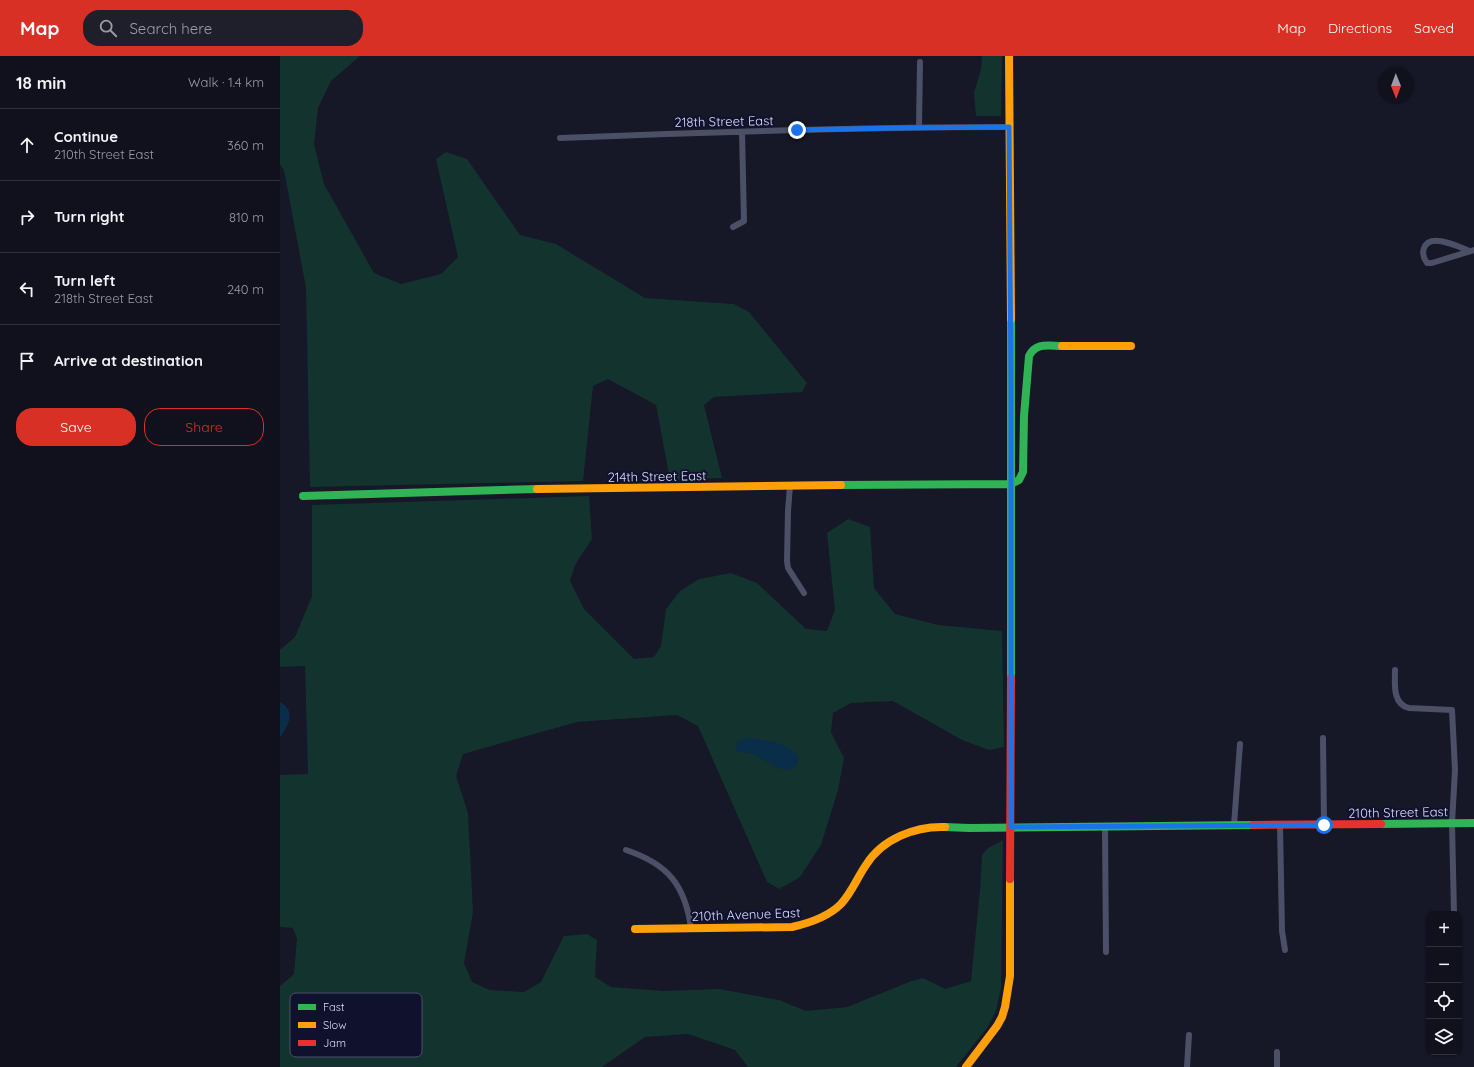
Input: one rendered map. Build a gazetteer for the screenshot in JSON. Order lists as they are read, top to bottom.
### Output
{
  "streets": {
    "street": [
      "218th Street East",
      "214th Street East",
      "210th Street East",
      "210th Avenue East"
    ]
  },
  "crossings": [
    ["210th Street East", "210th Avenue East"]
  ],
  "legend": ["Fast", "Slow", "Jam"],
  "north": "bottom",
  "page": {
    "header": "Map",
    "search": "Search here",
    "nav": ["Map", "Directions", "Saved"],
    "heading": ["18 min", "Walk · 1.4 km"],
    "list": [
      ["Continue", "210th Street East", "360 m"],
      ["Turn right", "810 m"],
      ["Turn left", "218th Street East", "240 m"],
      "Arrive at destination"
    ],
    "buttons": ["Save", "Share"],
    "map_buttons": ["+", "−"]
  }
}
